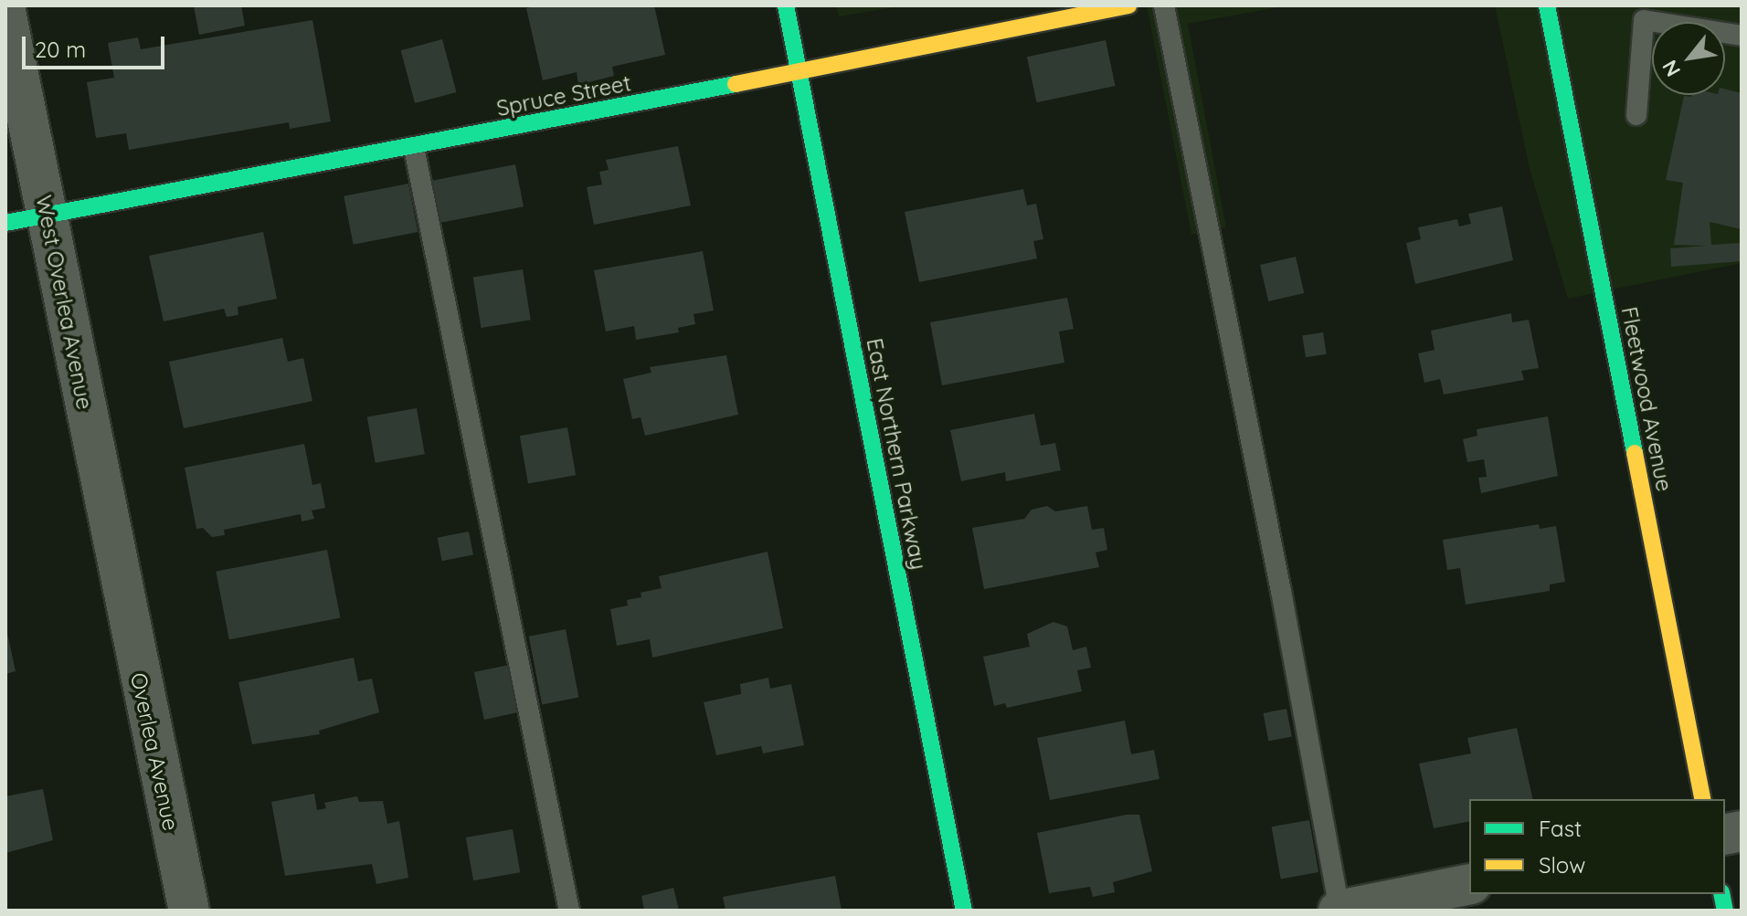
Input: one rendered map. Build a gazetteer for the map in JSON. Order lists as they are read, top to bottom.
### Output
{
  "streets": {
    "main road": ["Spruce Street", "Fleetwood Avenue", "East Northern Parkway"],
    "street": ["West Overlea Avenue", "Overlea Avenue"]
  },
  "crossings": [
    ["Spruce Street", "West Overlea Avenue"],
    ["Spruce Street", "East Northern Parkway"],
    ["West Overlea Avenue", "Overlea Avenue"]
  ],
  "legend": ["Fast", "Slow"],
  "scale_bar": "20 m",
  "north": "bottom left"
}
